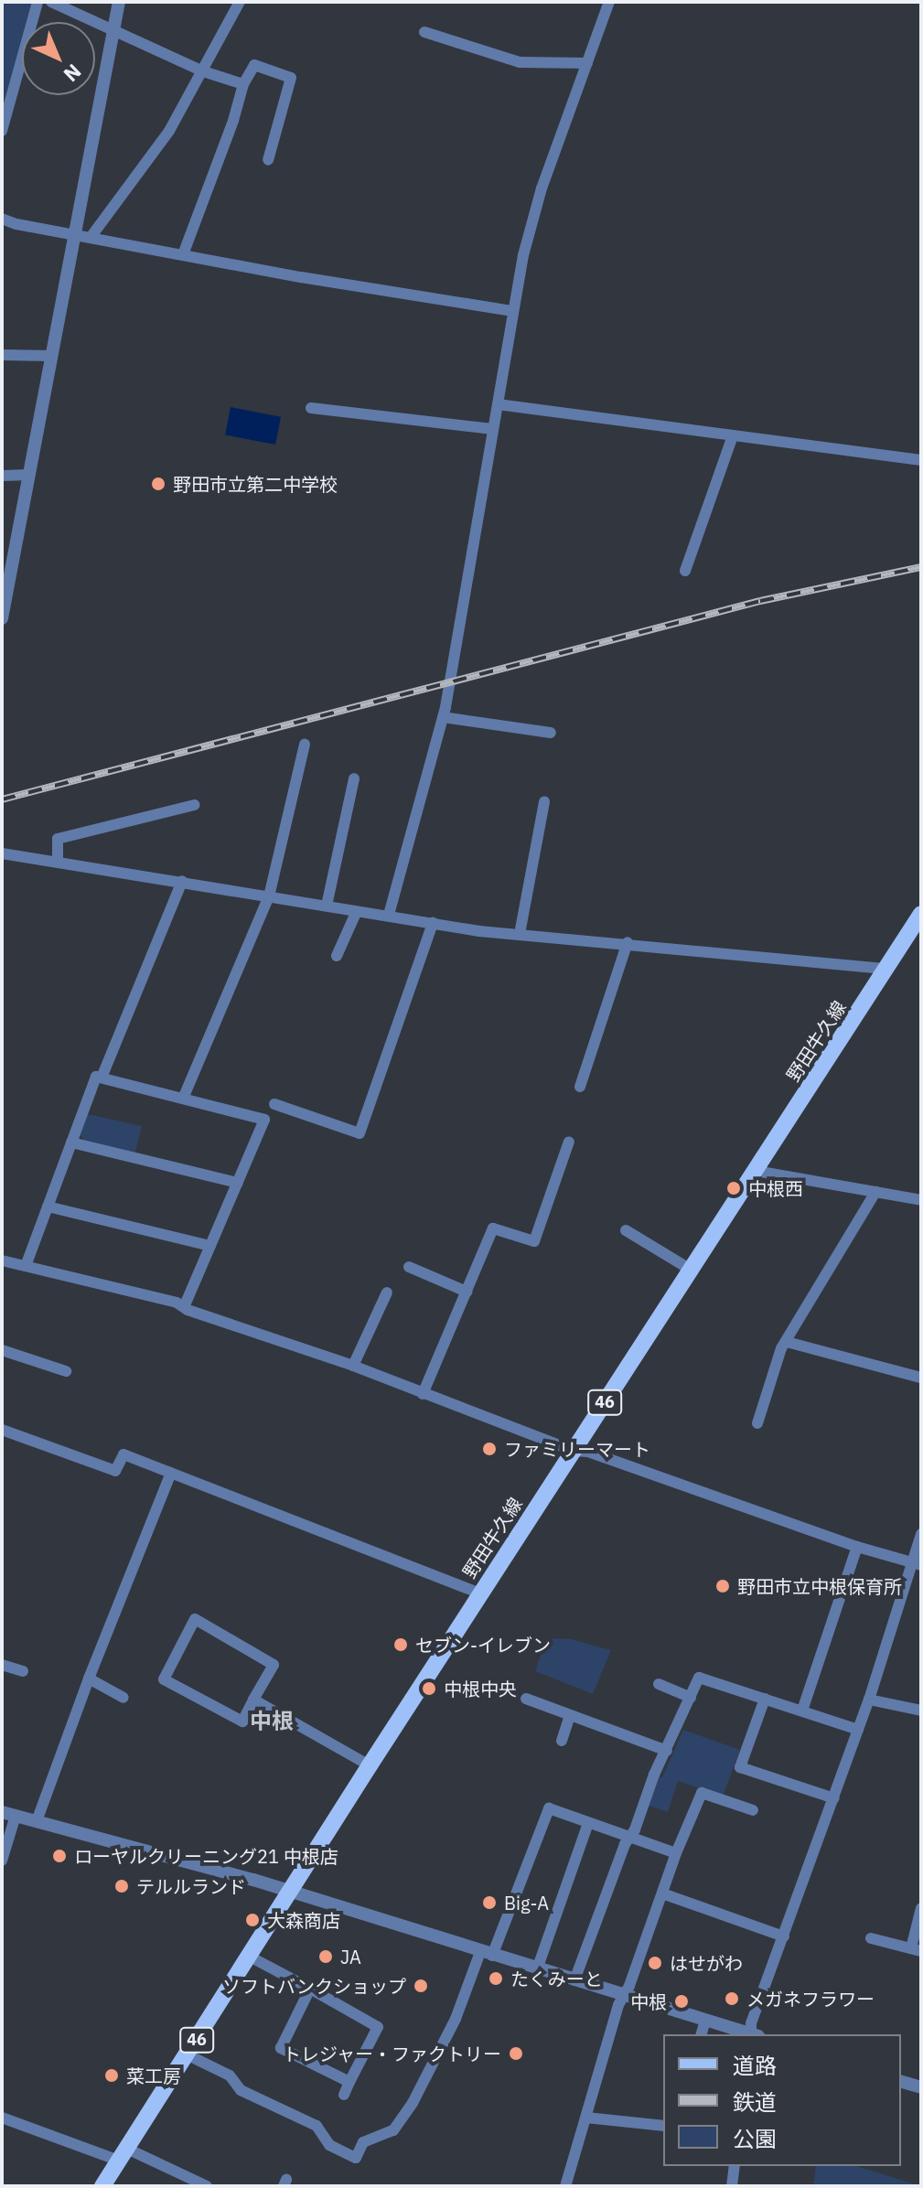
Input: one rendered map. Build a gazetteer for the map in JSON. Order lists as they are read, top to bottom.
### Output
{
  "streets": {
    "main road": ["野田牛久線", "46"]
  },
  "districts": ["中根"],
  "places": [
    "野田市立第二中学校",
    "中根西",
    "ファミリーマート",
    "野田市立中根保育所",
    "セブン-イレブン",
    "中根中央",
    "ローヤルクリーニング21 中根店",
    "テルルランド",
    "Big-A",
    "大森商店",
    "JA",
    "はせがわ",
    "たくみーと",
    "ソフトバンクショップ",
    "メガネフラワー",
    "中根",
    "トレジャー・ファクトリー",
    "菜工房"
  ],
  "legend": ["道路", "鉄道", "公園"],
  "north": "bottom right"
}
